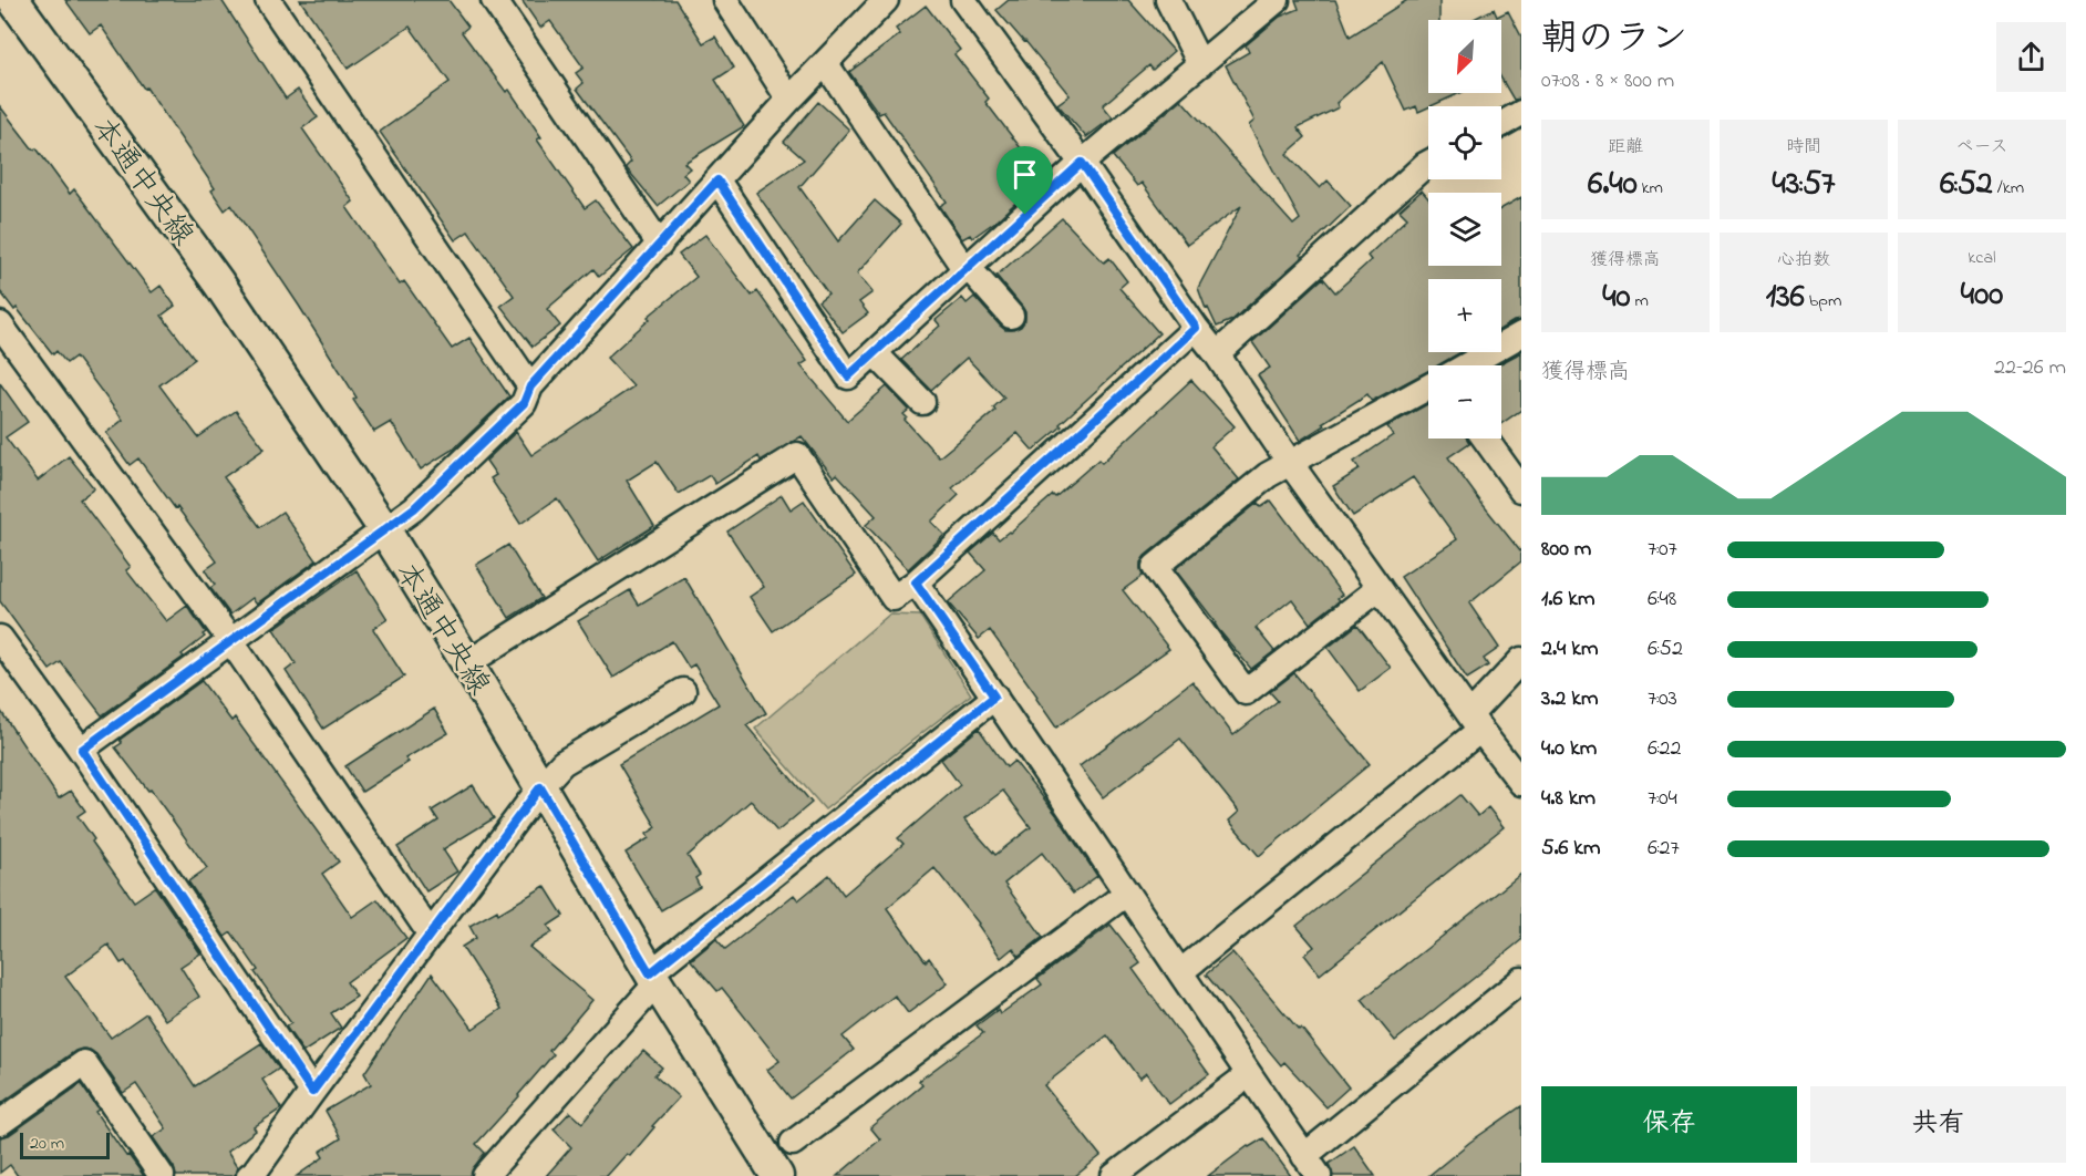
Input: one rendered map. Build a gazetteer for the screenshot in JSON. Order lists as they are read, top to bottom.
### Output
{
  "streets": {
    "street": ["本通中央線"]
  },
  "scale_bar": "20 m",
  "north": "bottom left",
  "page": {
    "heading": ["朝のラン", "07:08 · 8 × 800 m"],
    "map_buttons": ["+", "−"],
    "stats": [
      ["距離", "6.40 km"],
      ["時間", "43:57"],
      ["ペース", "6:52 /km"],
      ["獲得標高", "40 m"],
      ["心拍数", "136 bpm"],
      ["kcal", "400"]
    ],
    "chart": ["獲得標高", "22–26 m"],
    "list": [
      {
        "name": "800 m",
        "note": "7:07"
      },
      {
        "name": "1.6 km",
        "note": "6:48"
      },
      {
        "name": "2.4 km",
        "note": "6:52"
      },
      {
        "name": "3.2 km",
        "note": "7:03"
      },
      {
        "name": "4.0 km",
        "note": "6:22"
      },
      {
        "name": "4.8 km",
        "note": "7:04"
      },
      {
        "name": "5.6 km",
        "note": "6:27"
      }
    ],
    "buttons": ["保存", "共有"],
    "scale": "20 m"
  }
}
